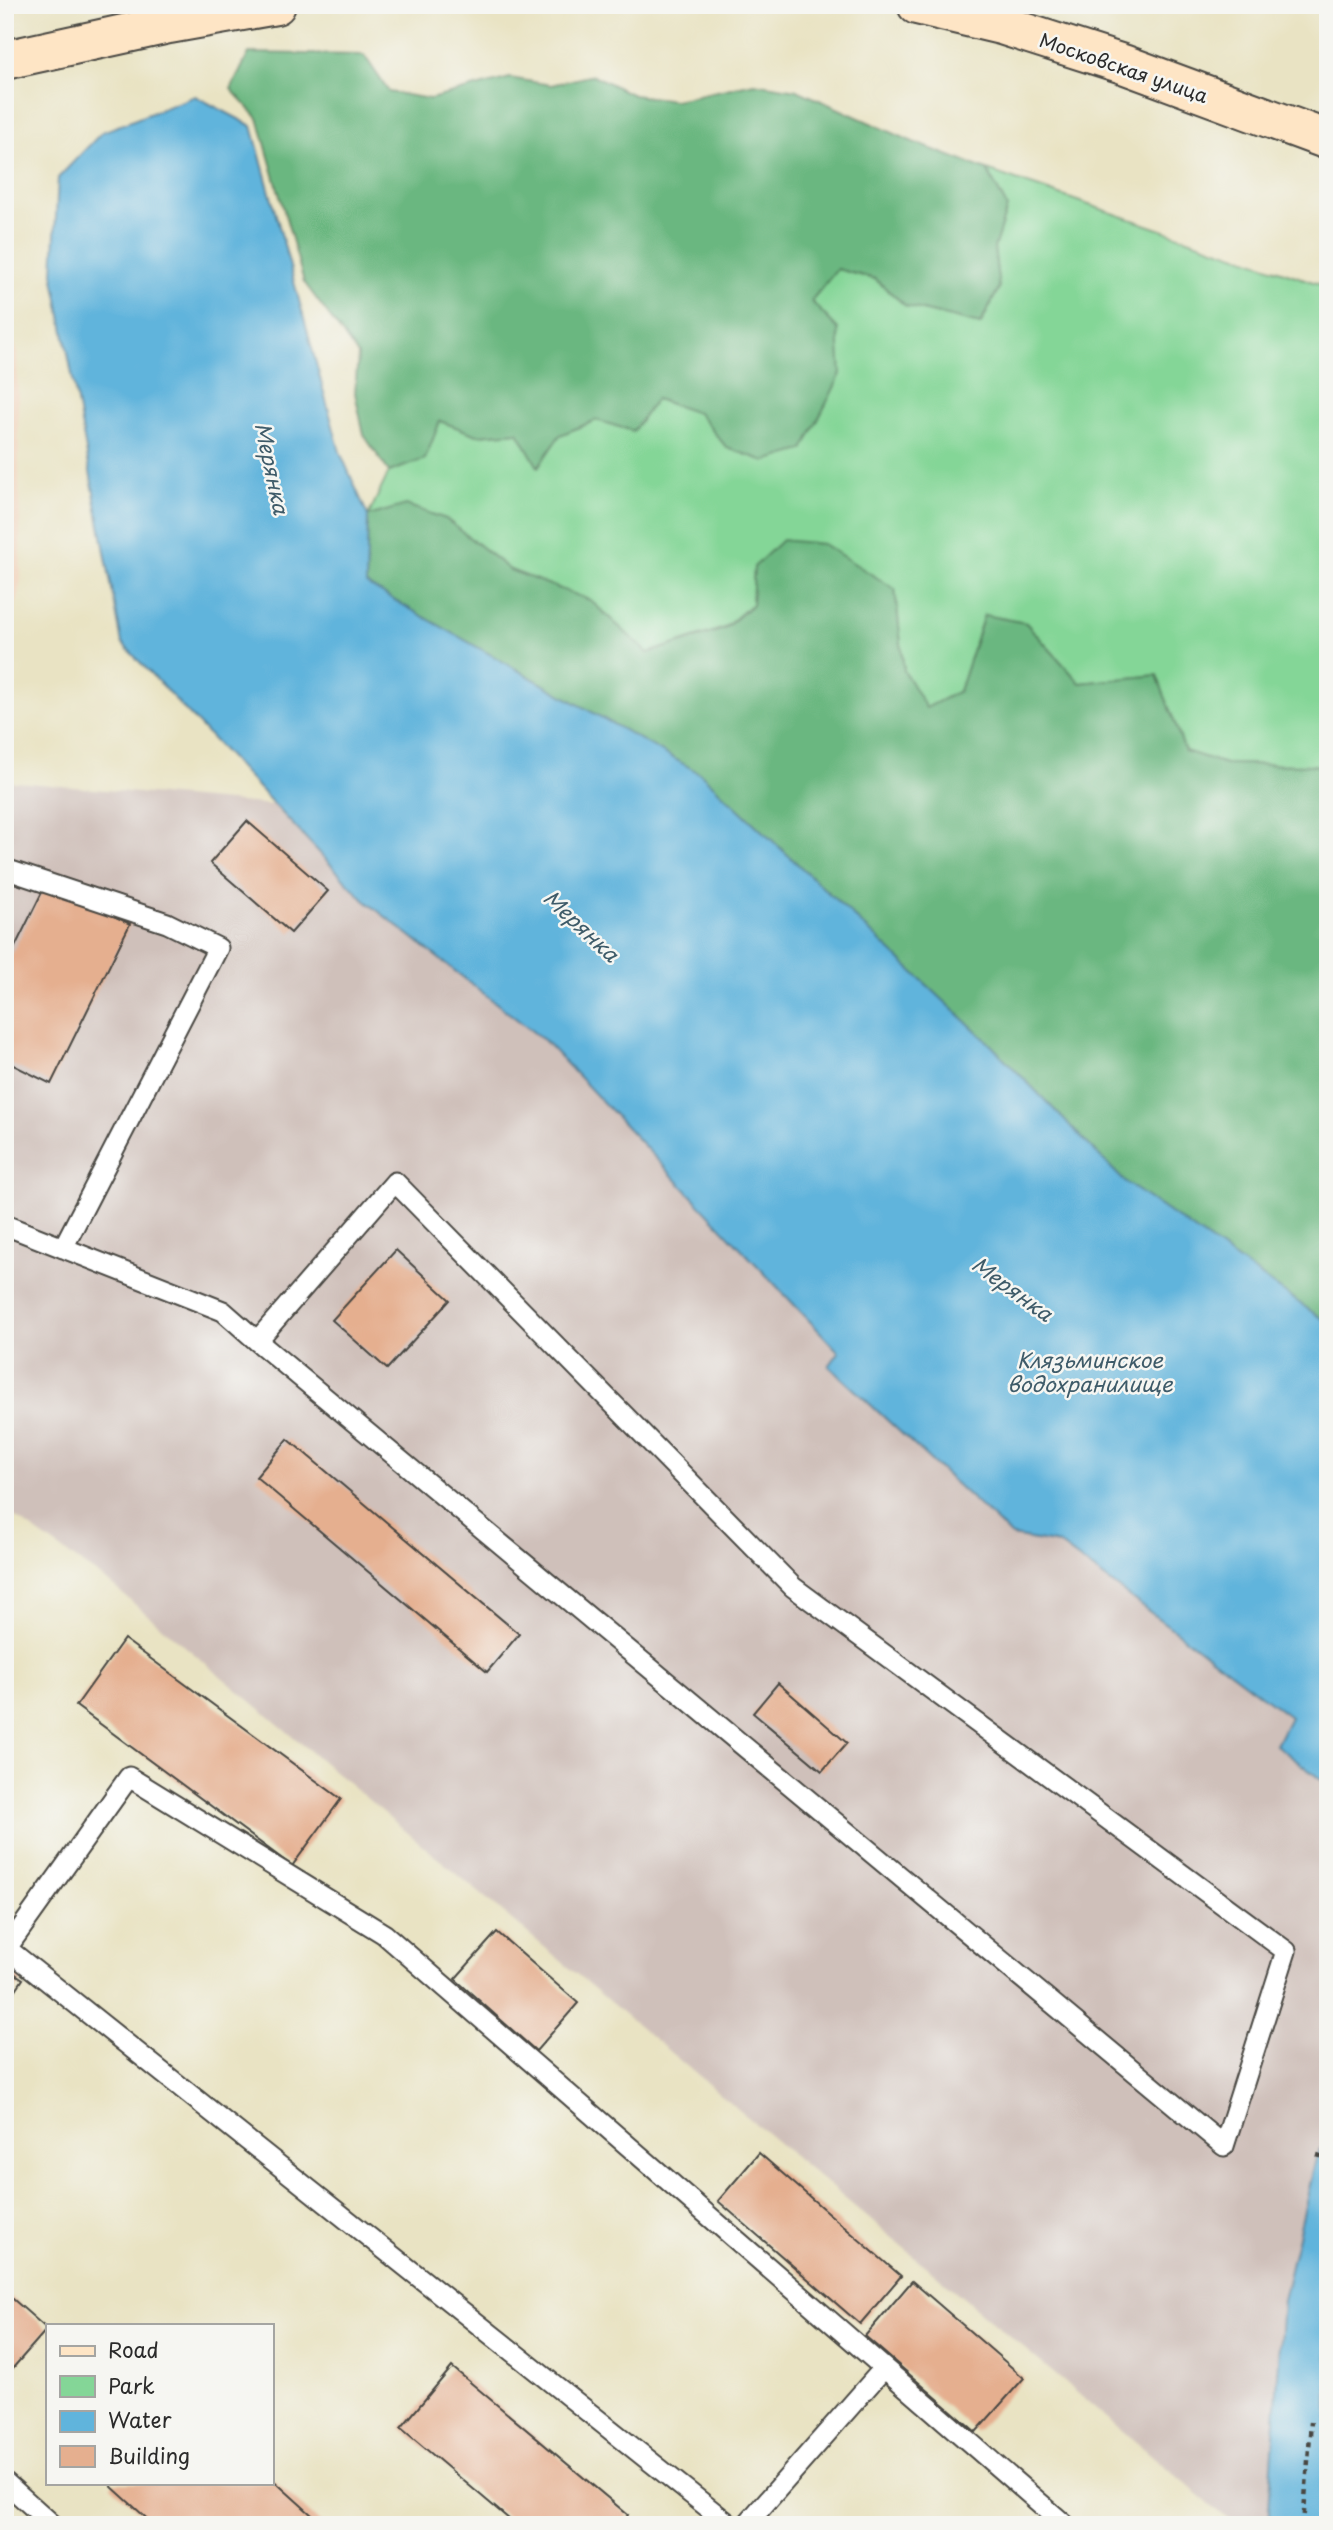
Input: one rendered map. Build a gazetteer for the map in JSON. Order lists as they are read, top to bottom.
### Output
{
  "streets": {
    "main road": ["Московская улица"]
  },
  "water": ["Мерянка", "Клязьминское водохранилище"],
  "legend": [
    "Road",
    "Park",
    "Water",
    "Building"
  ]
}
